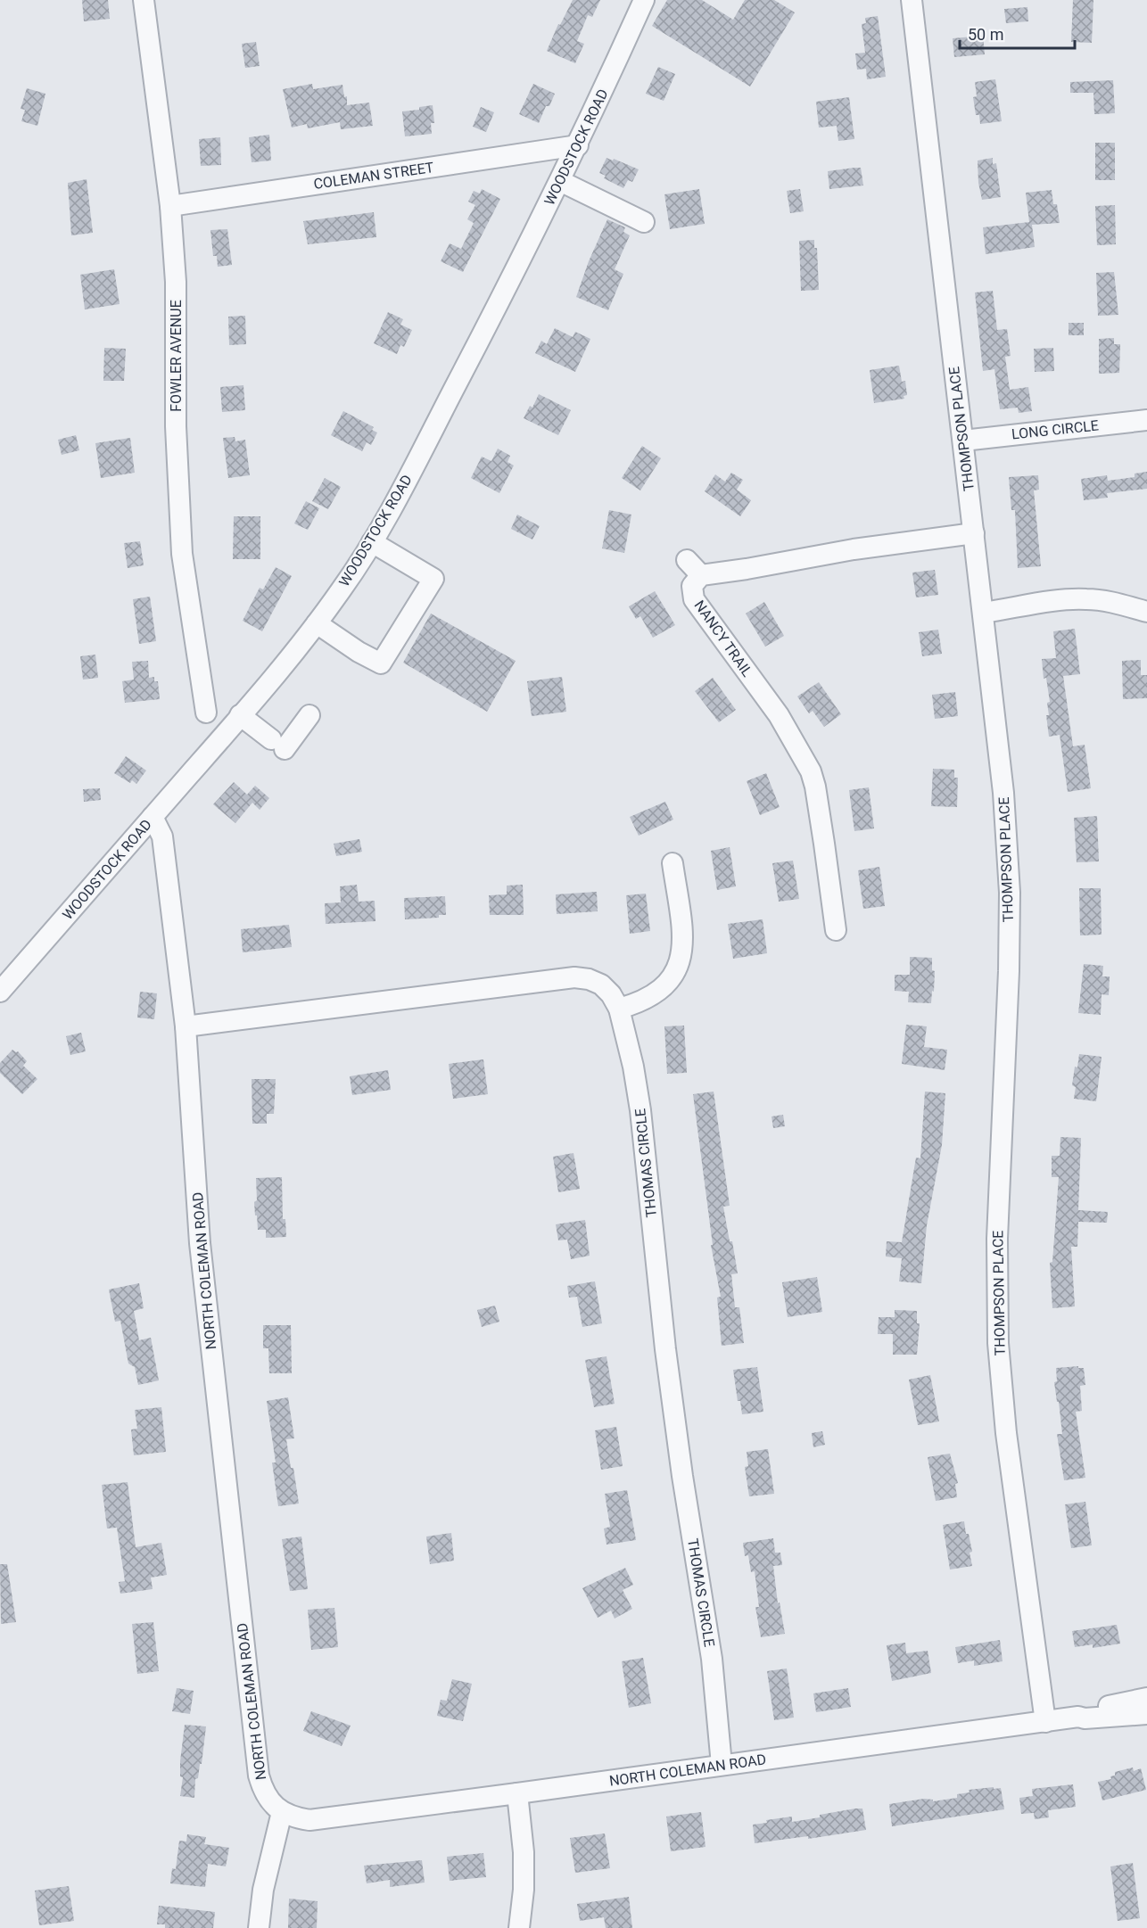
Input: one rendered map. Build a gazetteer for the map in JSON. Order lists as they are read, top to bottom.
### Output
{
  "streets": {
    "street": [
      "WOODSTOCK ROAD",
      "COLEMAN STREET",
      "FOWLER AVENUE",
      "THOMPSON PLACE",
      "LONG CIRCLE",
      "NANCY TRAIL",
      "THOMAS CIRCLE",
      "NORTH COLEMAN ROAD"
    ]
  },
  "crossings": [
    ["WOODSTOCK ROAD", "COLEMAN STREET"],
    ["WOODSTOCK ROAD", "NORTH COLEMAN ROAD"],
    ["COLEMAN STREET", "FOWLER AVENUE"],
    ["THOMPSON PLACE", "LONG CIRCLE"],
    ["THOMPSON PLACE", "NANCY TRAIL"],
    ["THOMPSON PLACE", "NORTH COLEMAN ROAD"],
    ["THOMAS CIRCLE", "NORTH COLEMAN ROAD"]
  ],
  "scale_bar": "50 m"
}
